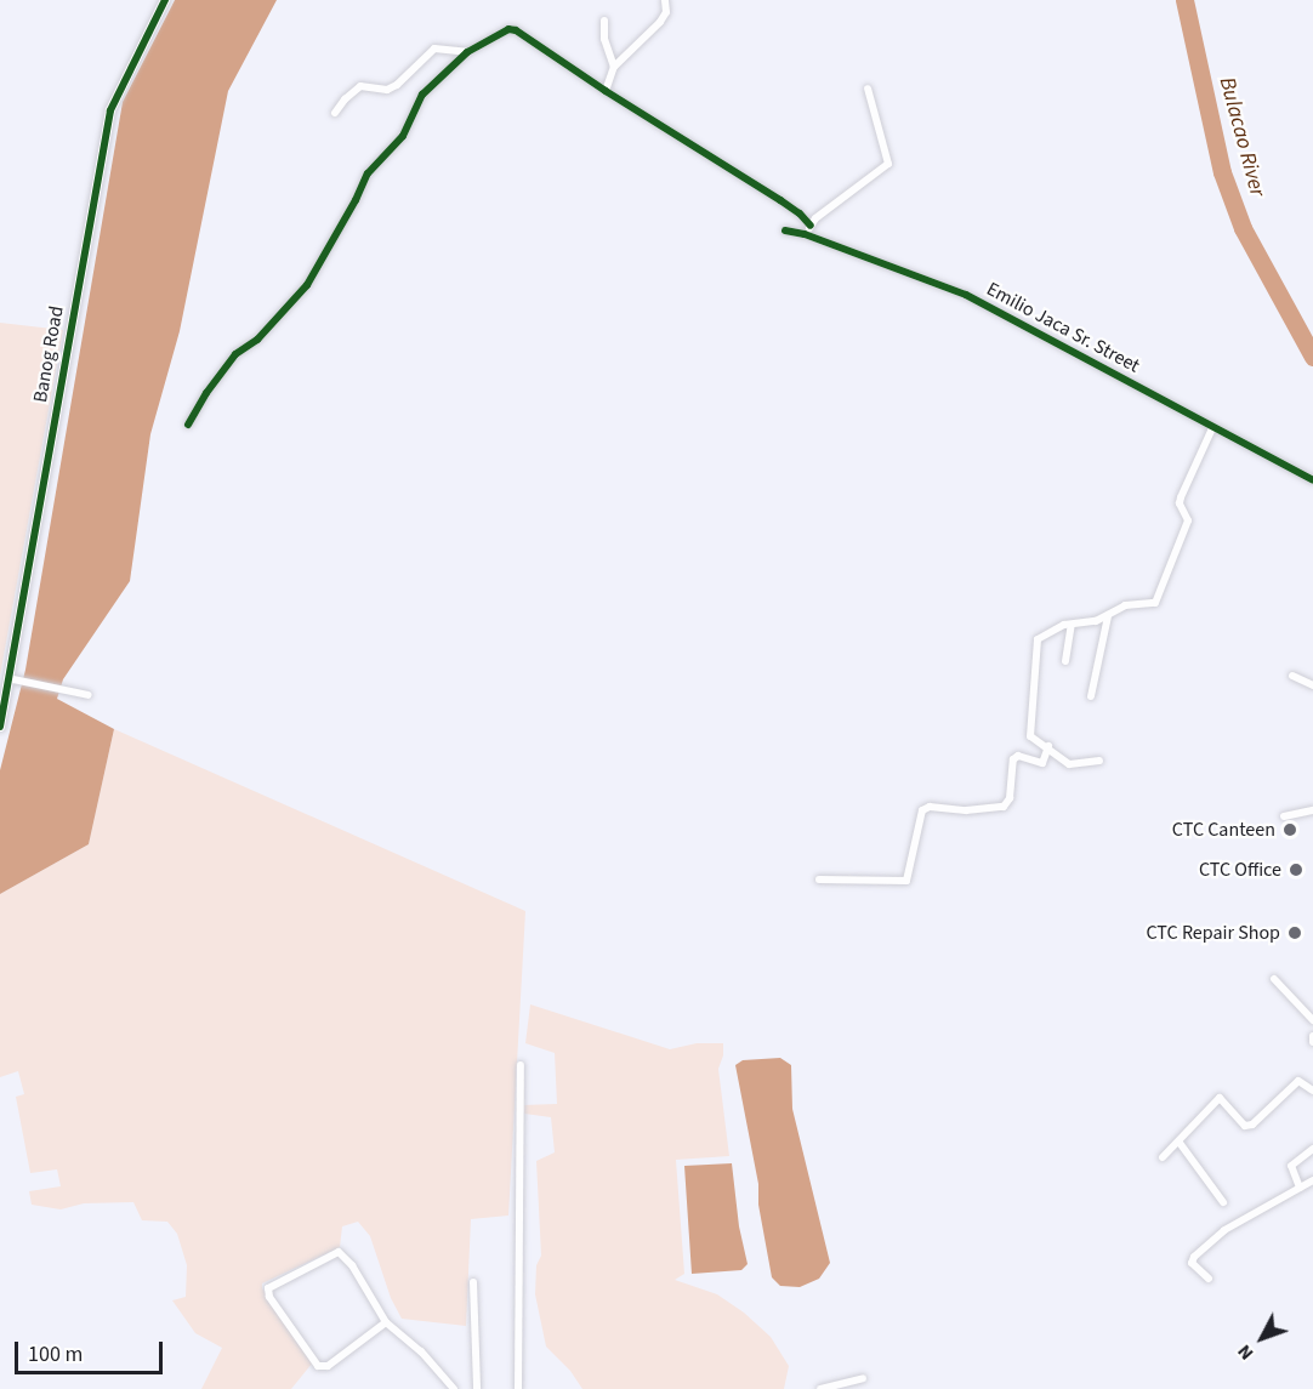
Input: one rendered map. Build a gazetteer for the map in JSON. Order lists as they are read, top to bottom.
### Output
{
  "streets": {
    "street": ["Emilio Jaca Sr. Street", "Banog Road"]
  },
  "water": ["Bulacao River"],
  "places": ["CTC Canteen", "CTC Office", "CTC Repair Shop"],
  "scale_bar": "100 m",
  "north": "bottom left"
}
